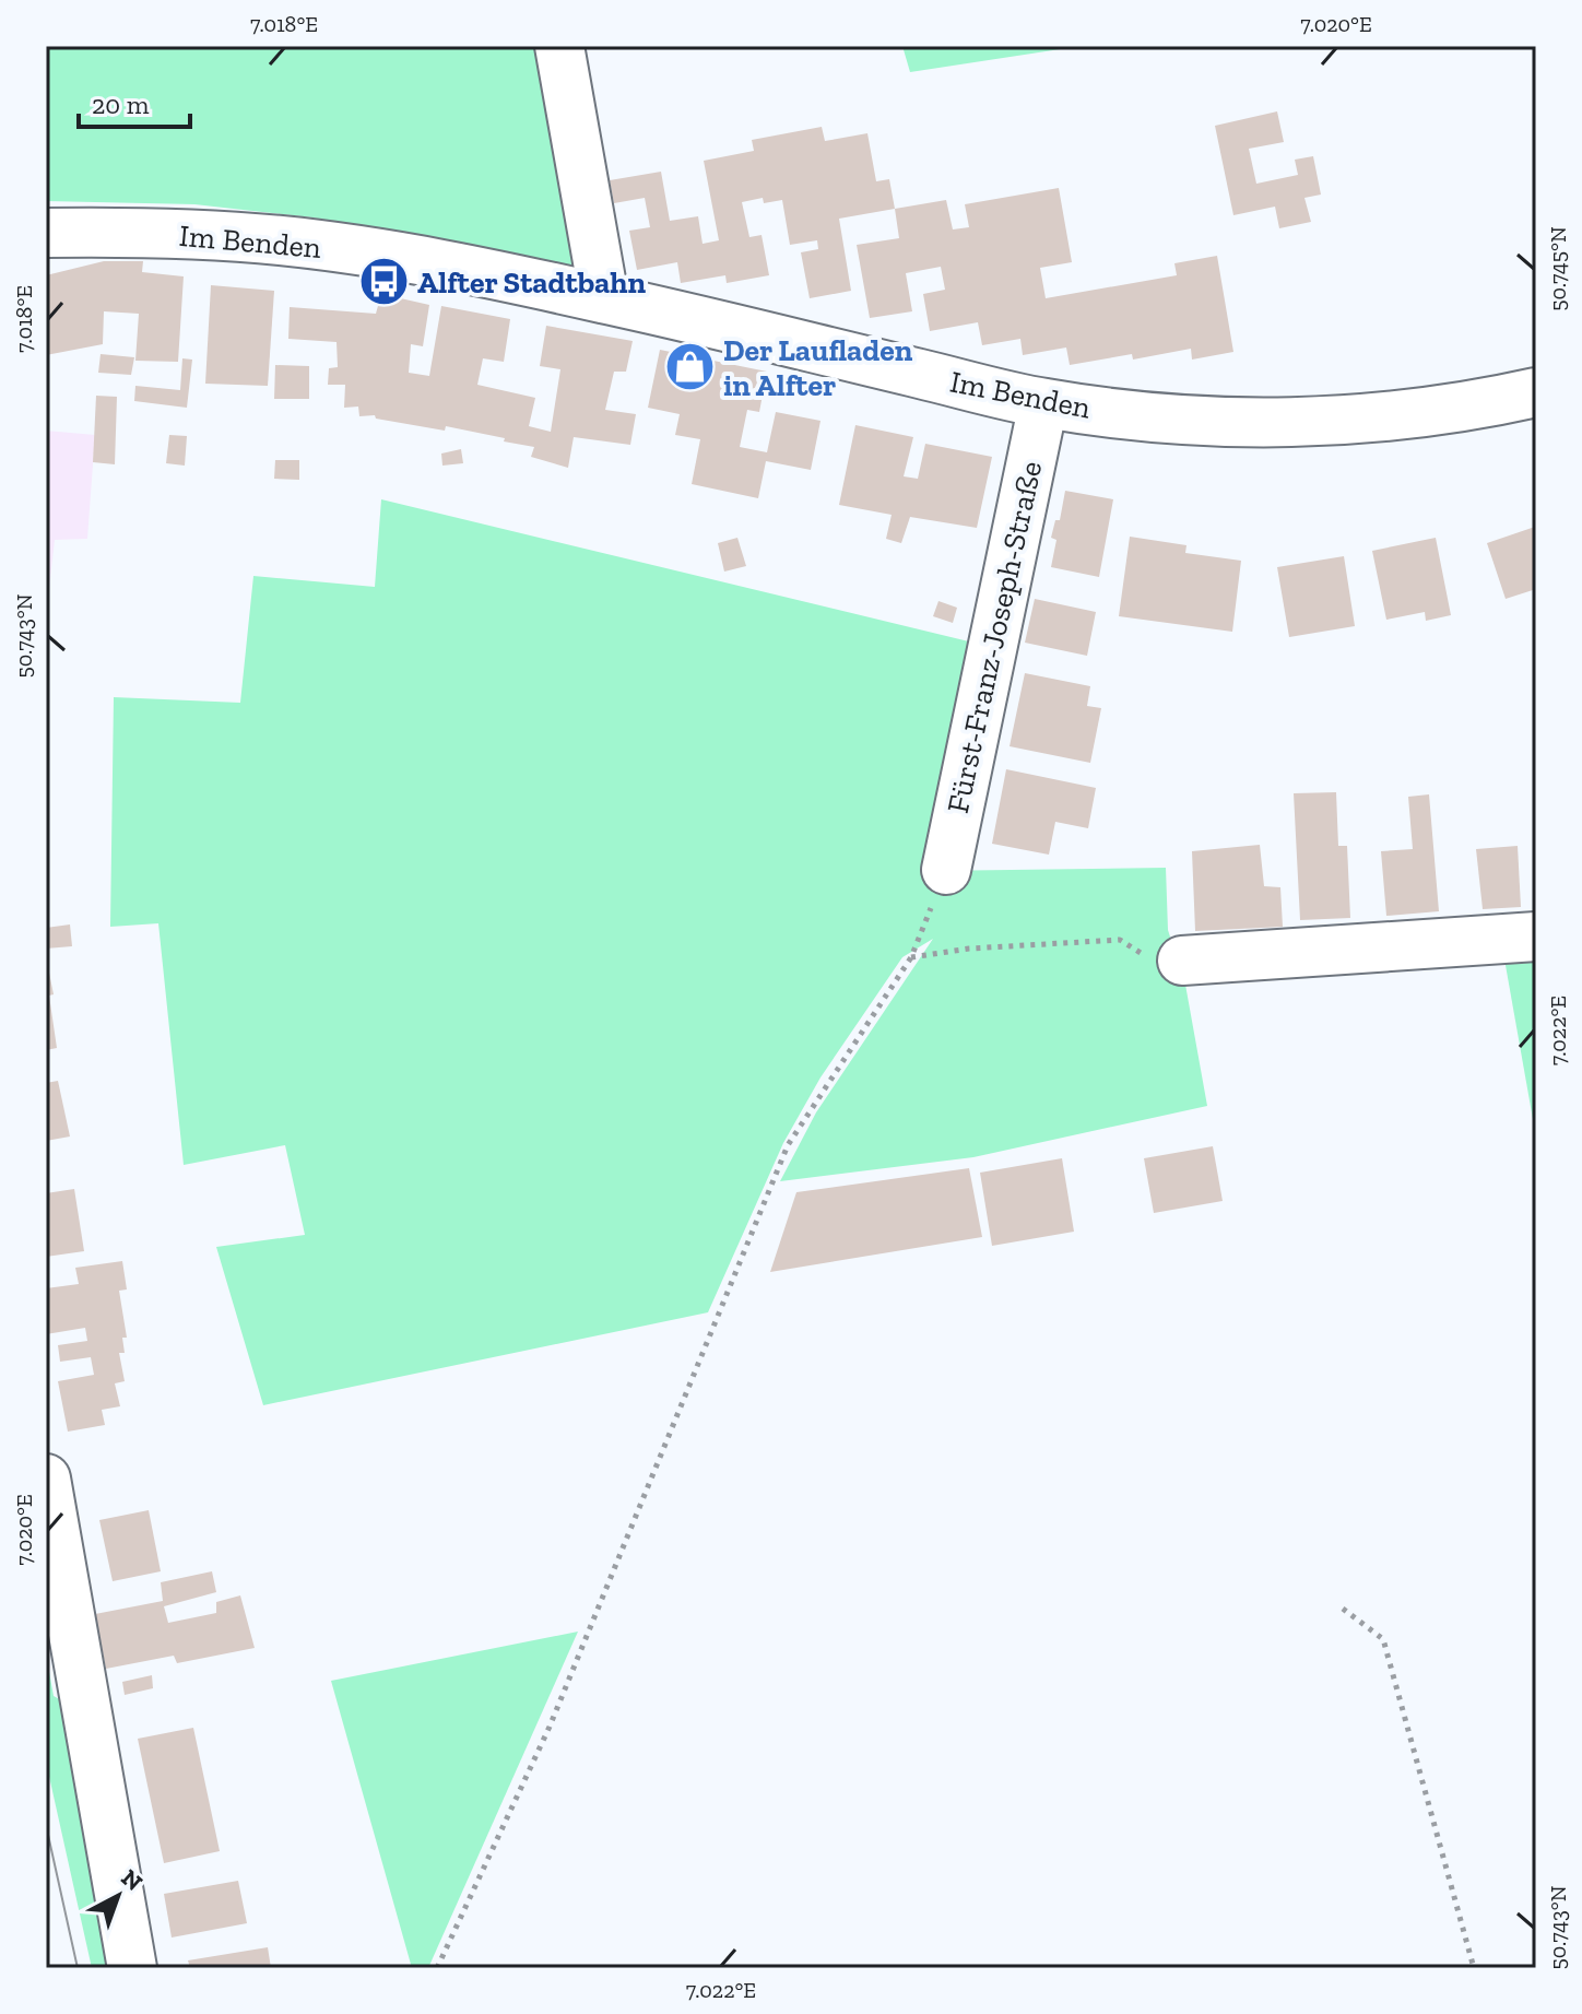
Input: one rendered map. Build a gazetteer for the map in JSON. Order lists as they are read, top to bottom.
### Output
{
  "streets": {
    "street": ["Im Benden", "Fürst-Franz-Joseph-Straße"]
  },
  "crossings": [
    ["Im Benden", "Fürst-Franz-Joseph-Straße"]
  ],
  "places": {
    "bus stop": ["Alfter Stadtbahn"],
    "shop": ["Der Laufladen in Alfter"]
  },
  "scale_bar": "20 m",
  "north": "top right",
  "coordinates": [
    "7.018°E",
    "7.020°E",
    "50.745°N",
    "50.743°N",
    "7.022°E"
  ]
}
